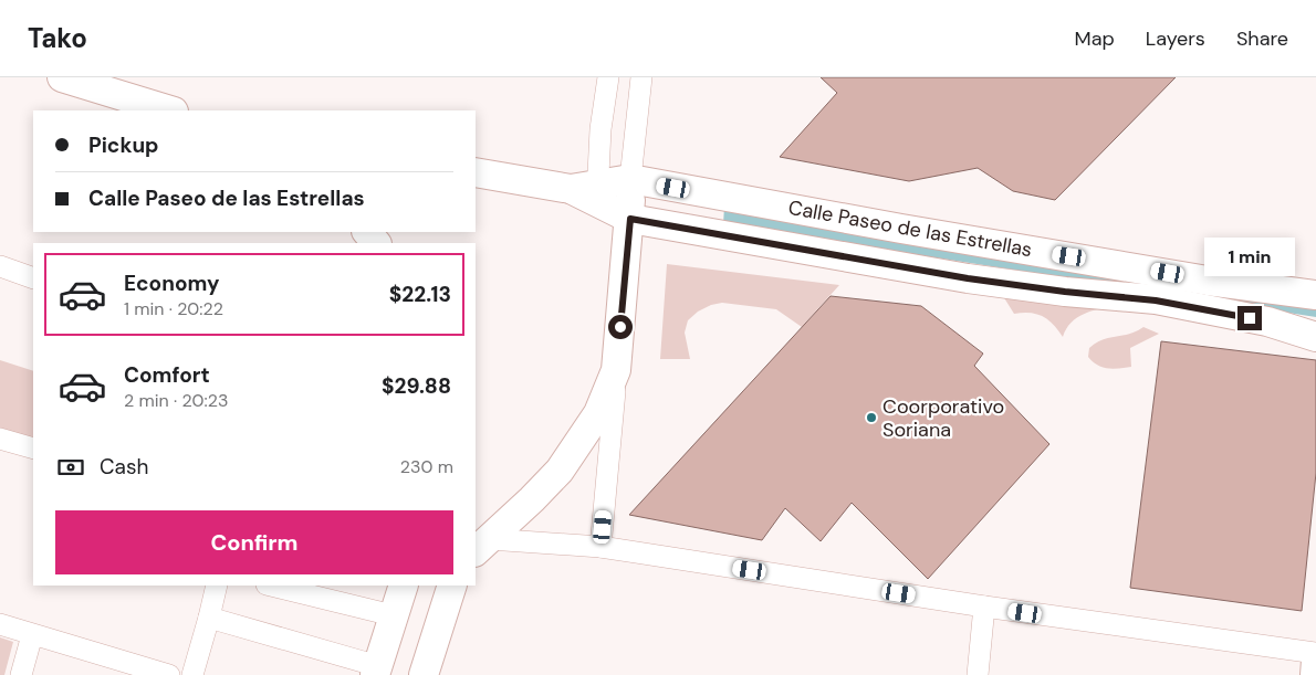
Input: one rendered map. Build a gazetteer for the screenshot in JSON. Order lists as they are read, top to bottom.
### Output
{
  "streets": {
    "street": ["Calle Paseo de las Estrellas"]
  },
  "places": ["Coorporativo Soriana"],
  "page": {
    "header": "Tako",
    "nav": ["Map", "Layers", "Share"],
    "banner": ["Pickup", "Calle Paseo de las Estrellas"],
    "bubble": "1 min",
    "list": [
      {
        "name": "Economy",
        "note": "1 min · 20:22",
        "value": "$22.13"
      },
      {
        "name": "Comfort",
        "note": "2 min · 20:23",
        "value": "$29.88"
      }
    ],
    "pay": ["Cash", "230 m"],
    "buttons": "Confirm"
  }
}
